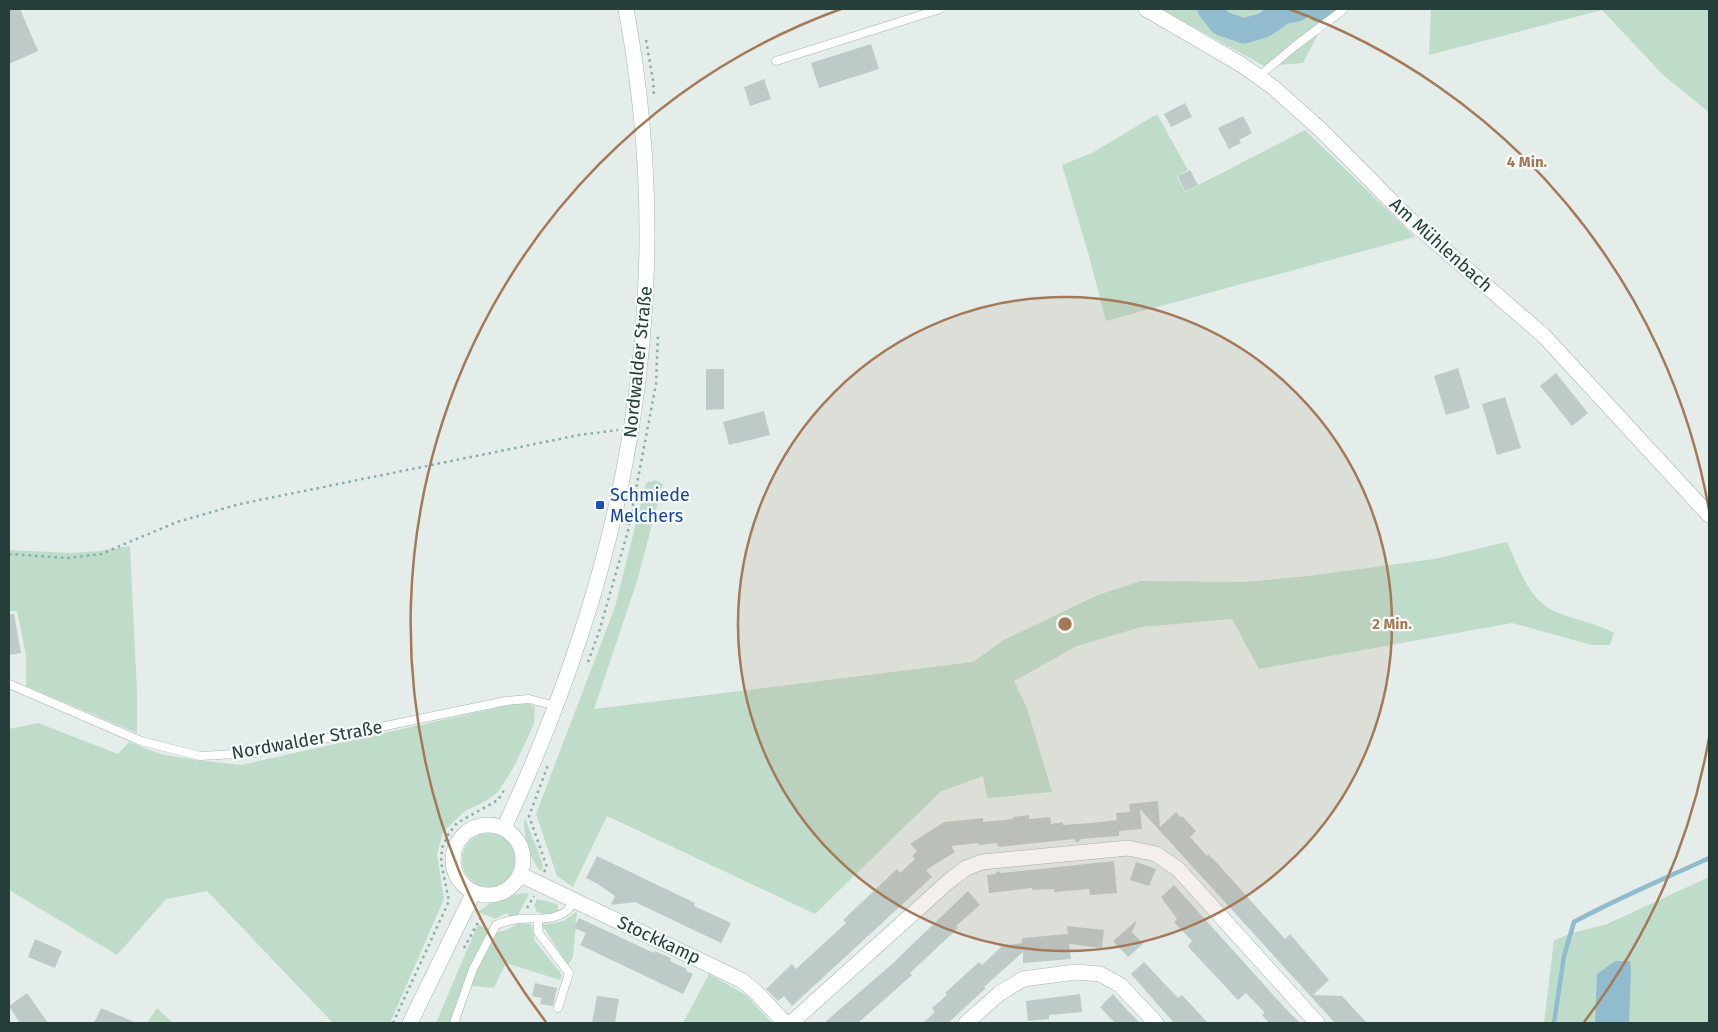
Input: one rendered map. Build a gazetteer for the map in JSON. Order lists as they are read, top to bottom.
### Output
{
  "streets": {
    "street": ["Am Mühlenbach", "Nordwalder Straße", "Stockkamp"]
  },
  "crossings": [
    ["Nordwalder Straße", "Stockkamp"]
  ],
  "places": {
    "transit": ["Schmiede Melchers"]
  },
  "rings": ["4 Min.", "2 Min."]
}
